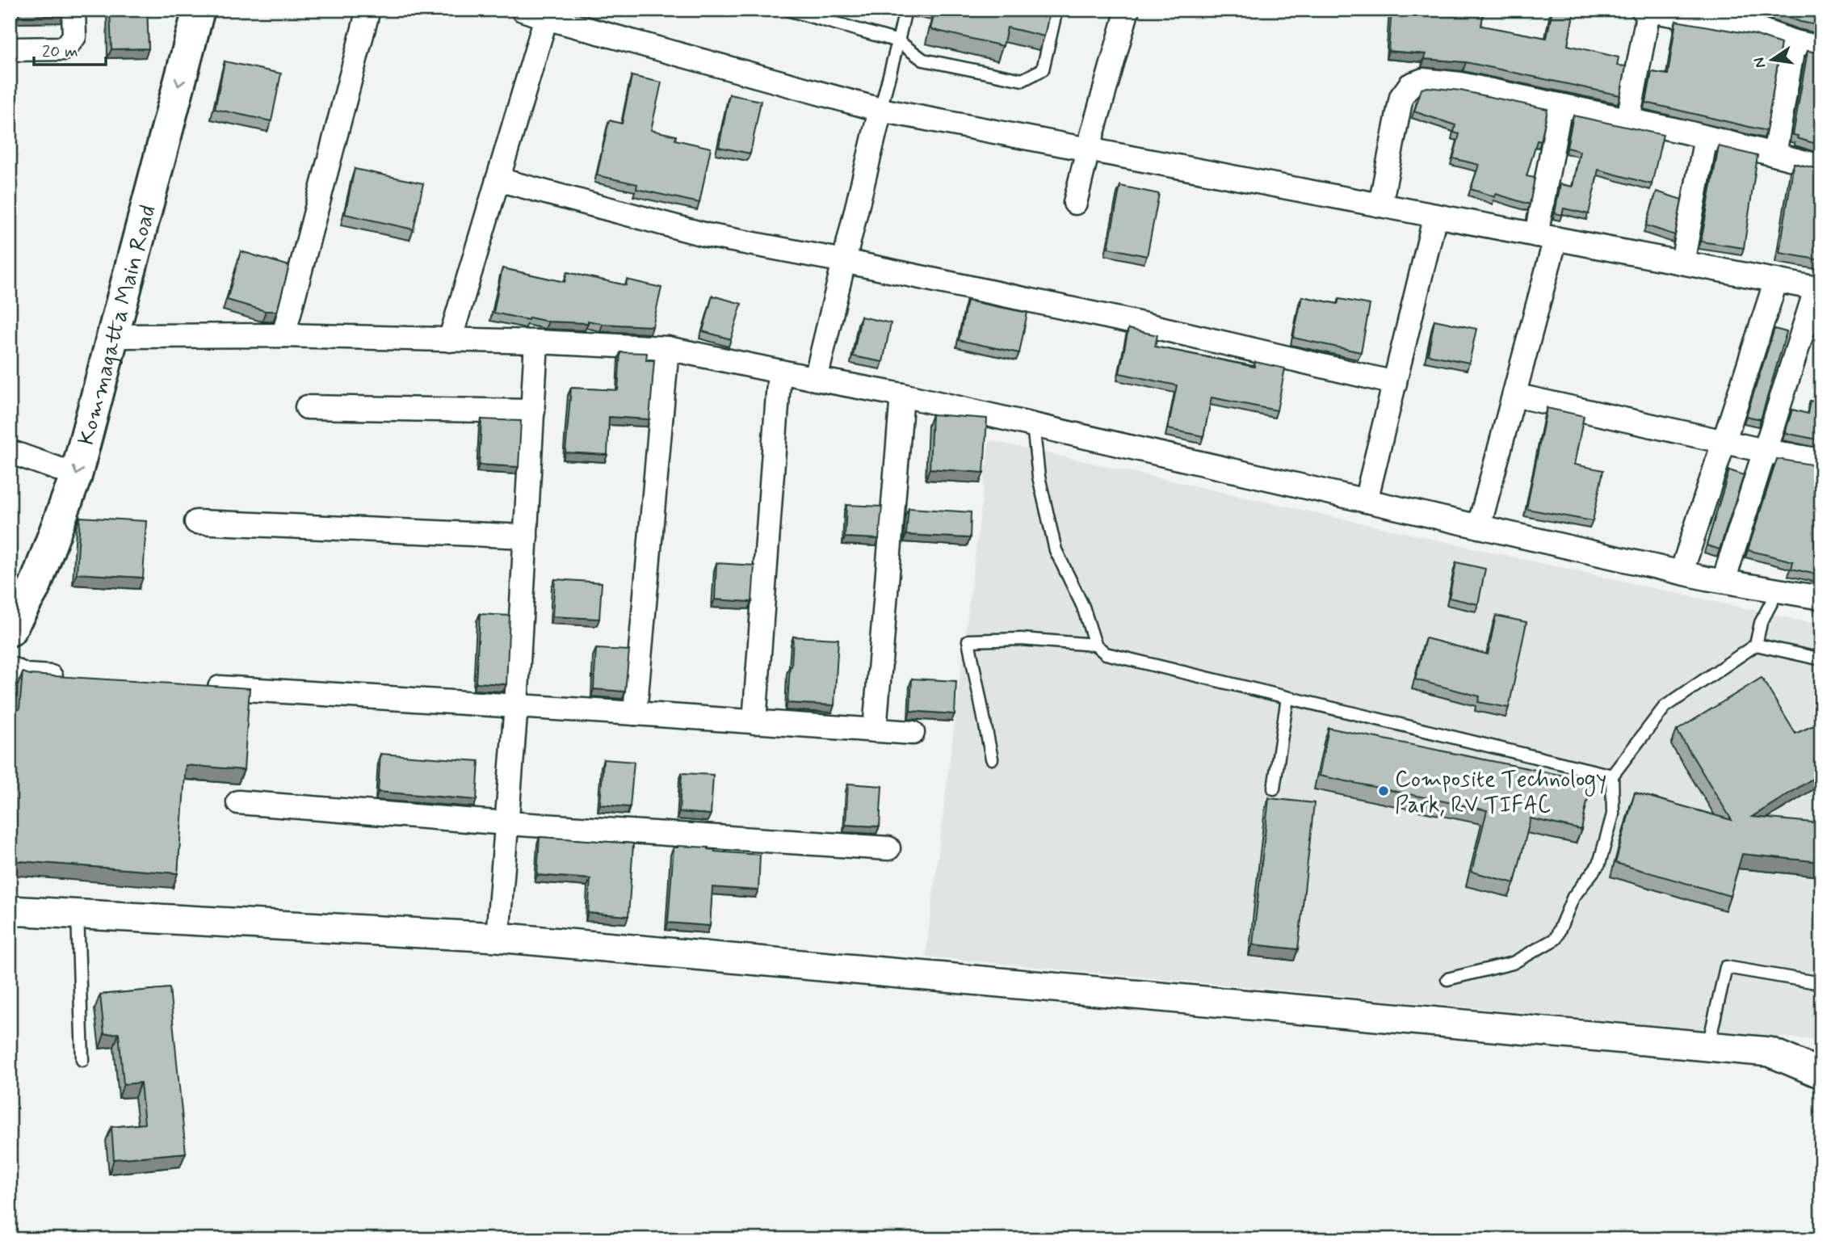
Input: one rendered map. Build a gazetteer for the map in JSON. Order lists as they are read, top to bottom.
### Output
{
  "streets": {
    "main road": ["Kommagatta Main Road"]
  },
  "places": ["Composite Technology Park, RV TIFAC"],
  "scale_bar": "20 m",
  "north": "left"
}
